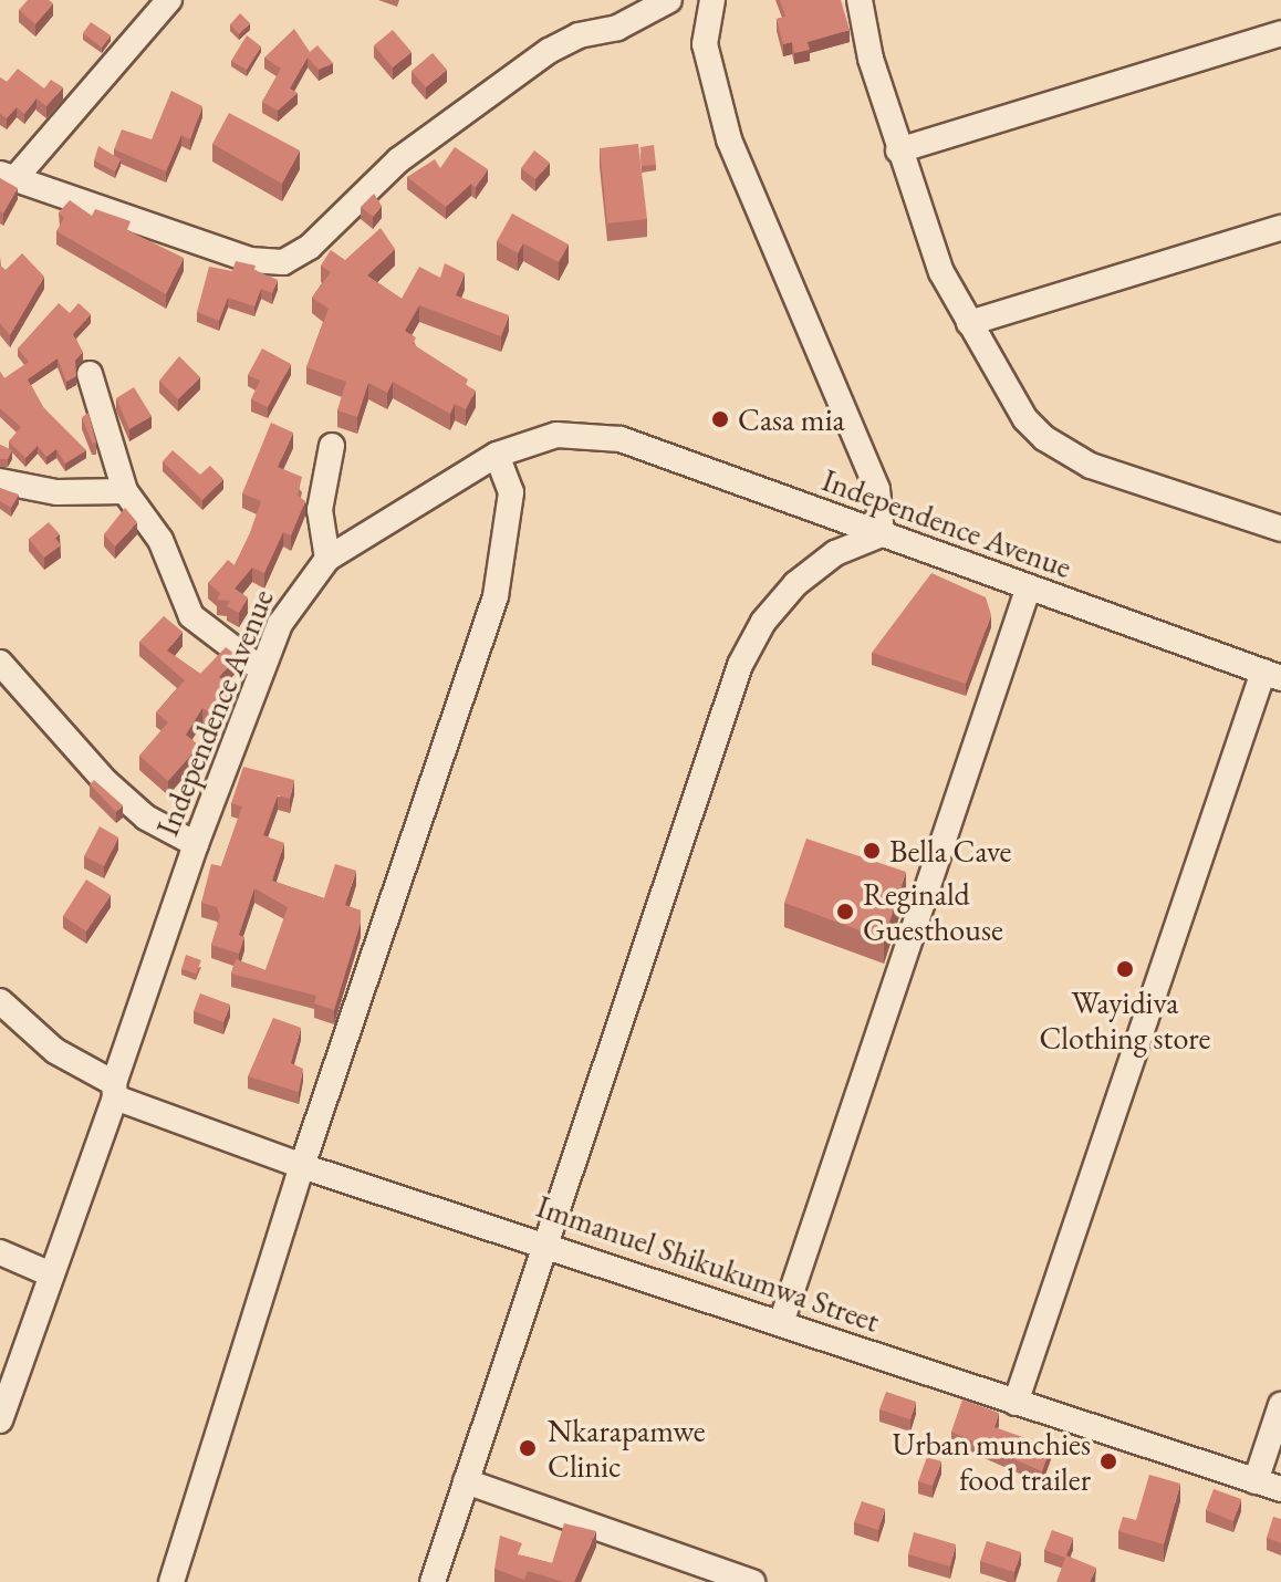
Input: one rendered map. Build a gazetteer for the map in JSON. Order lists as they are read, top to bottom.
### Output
{
  "streets": {
    "street": ["Independence Avenue", "Immanuel Shikukumwa Street"]
  },
  "crossings": [
    ["Independence Avenue", "Immanuel Shikukumwa Street"]
  ],
  "places": [
    "Casa mia",
    "Bella Cave",
    "Reginald Guesthouse",
    "Wayidiva Clothing store",
    "Nkarapamwe Clinic",
    "Urban munchies food trailer"
  ]
}
